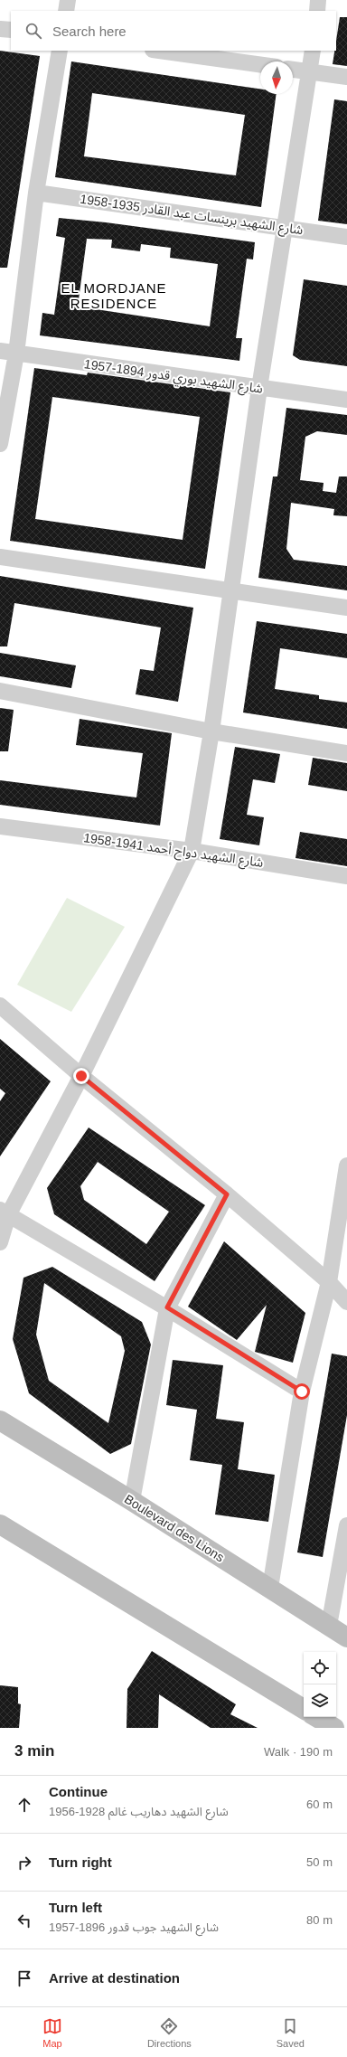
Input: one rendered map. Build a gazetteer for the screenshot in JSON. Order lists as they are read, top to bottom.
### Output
{
  "streets": {
    "main road": ["Boulevard des Lions"],
    "street": ["شارع الشهيد برينسات عبد القادر 1935-1958", "شارع الشهيد بوري قدور 1894-1957", "شارع الشهيد دواح أحمد 1941-1958"]
  },
  "districts": ["EL MORDJANE RESIDENCE"],
  "north": "bottom",
  "page": {
    "search": "Search here",
    "heading": ["3 min", "Walk · 190 m"],
    "list": [
      ["Continue", "شارع الشهيد دهاريب غالم 1928-1956", "60 m"],
      ["Turn right", "50 m"],
      ["Turn left", "شارع الشهيد جوب قدور 1896-1957", "80 m"],
      "Arrive at destination"
    ],
    "nav": ["Map", "Directions", "Saved"]
  }
}
